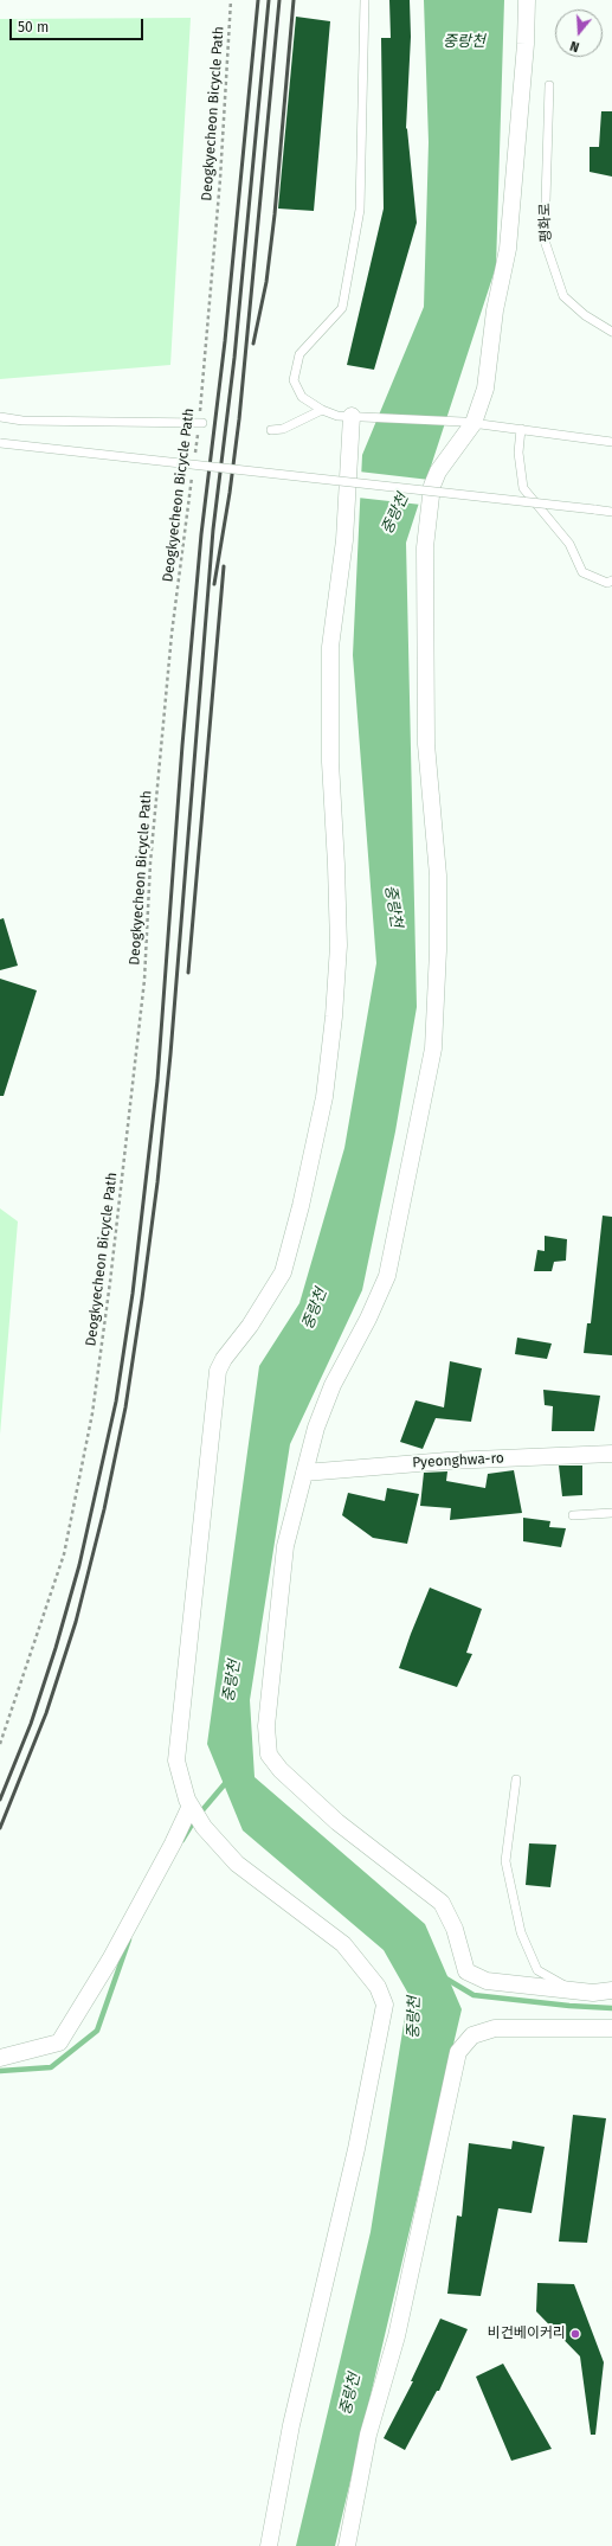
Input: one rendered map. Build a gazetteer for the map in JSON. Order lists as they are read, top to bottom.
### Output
{
  "streets": {
    "street": ["Pyeonghwa-ro"],
    "lane": ["평화로"],
    "path": ["Deogkyecheon Bicycle Path"]
  },
  "water": ["중랑천"],
  "places": ["비건베이커리"],
  "scale_bar": "50 m",
  "north": "bottom"
}
